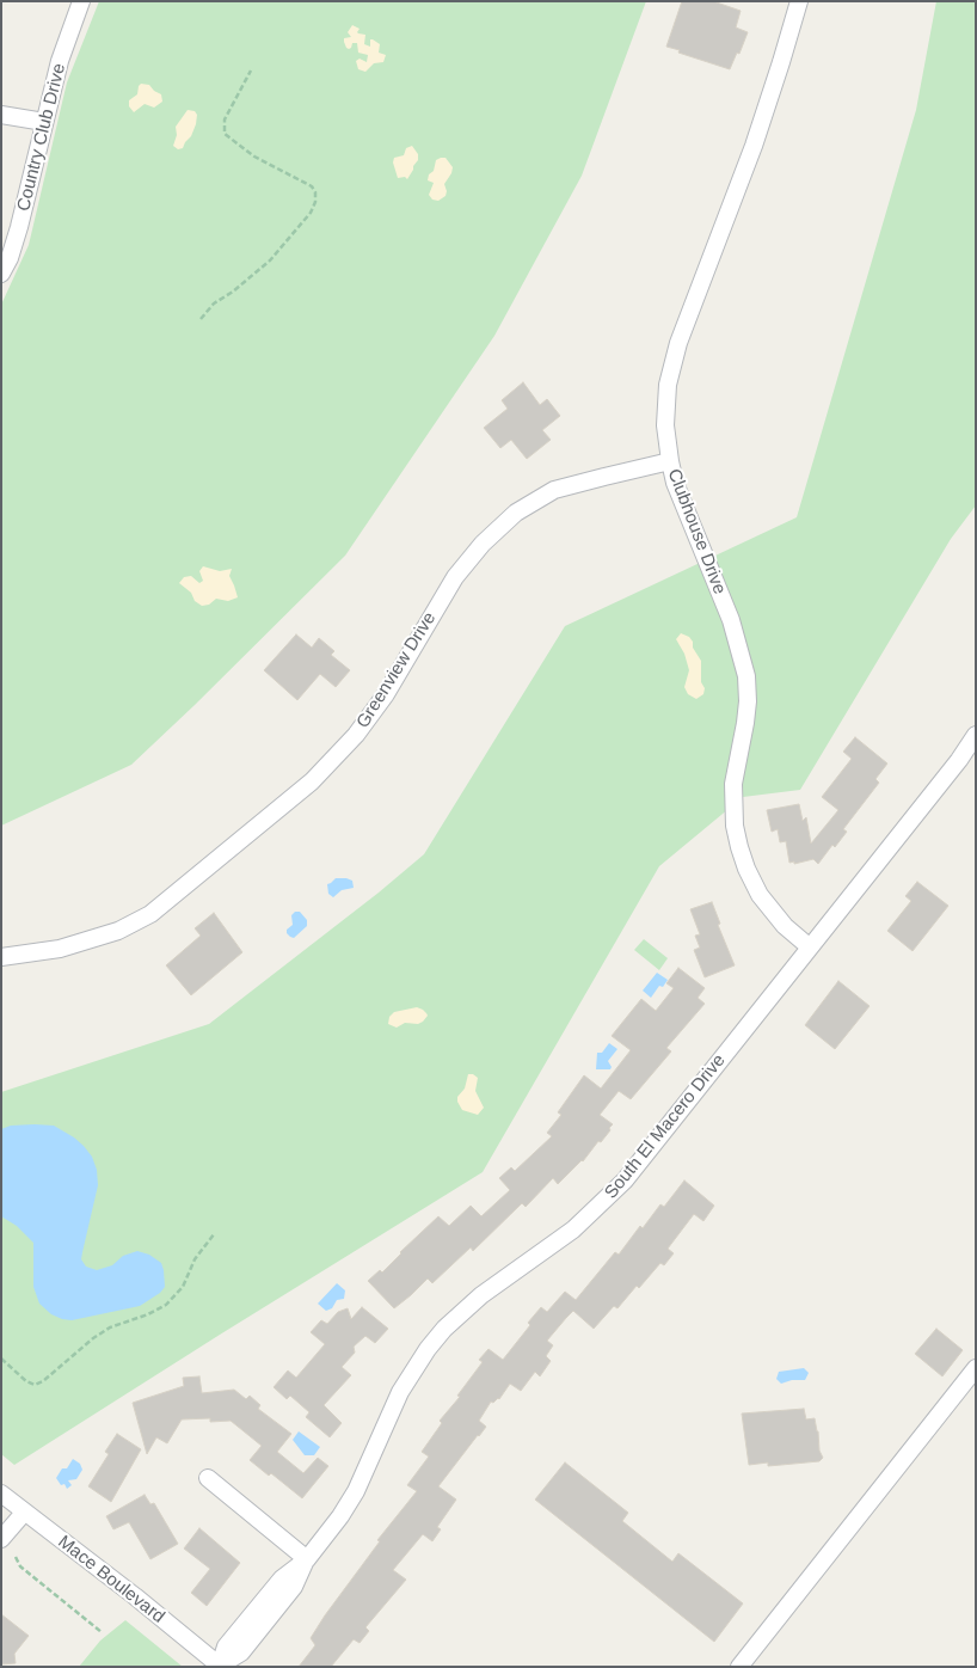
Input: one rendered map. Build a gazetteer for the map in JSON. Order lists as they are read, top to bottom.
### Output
{
  "streets": {
    "street": [
      "Country Club Drive",
      "Clubhouse Drive",
      "Greenview Drive",
      "South El Macero Drive",
      "Mace Boulevard"
    ]
  },
  "crossings": [
    ["Clubhouse Drive", "Greenview Drive"],
    ["Clubhouse Drive", "South El Macero Drive"],
    ["South El Macero Drive", "Mace Boulevard"]
  ]
}
